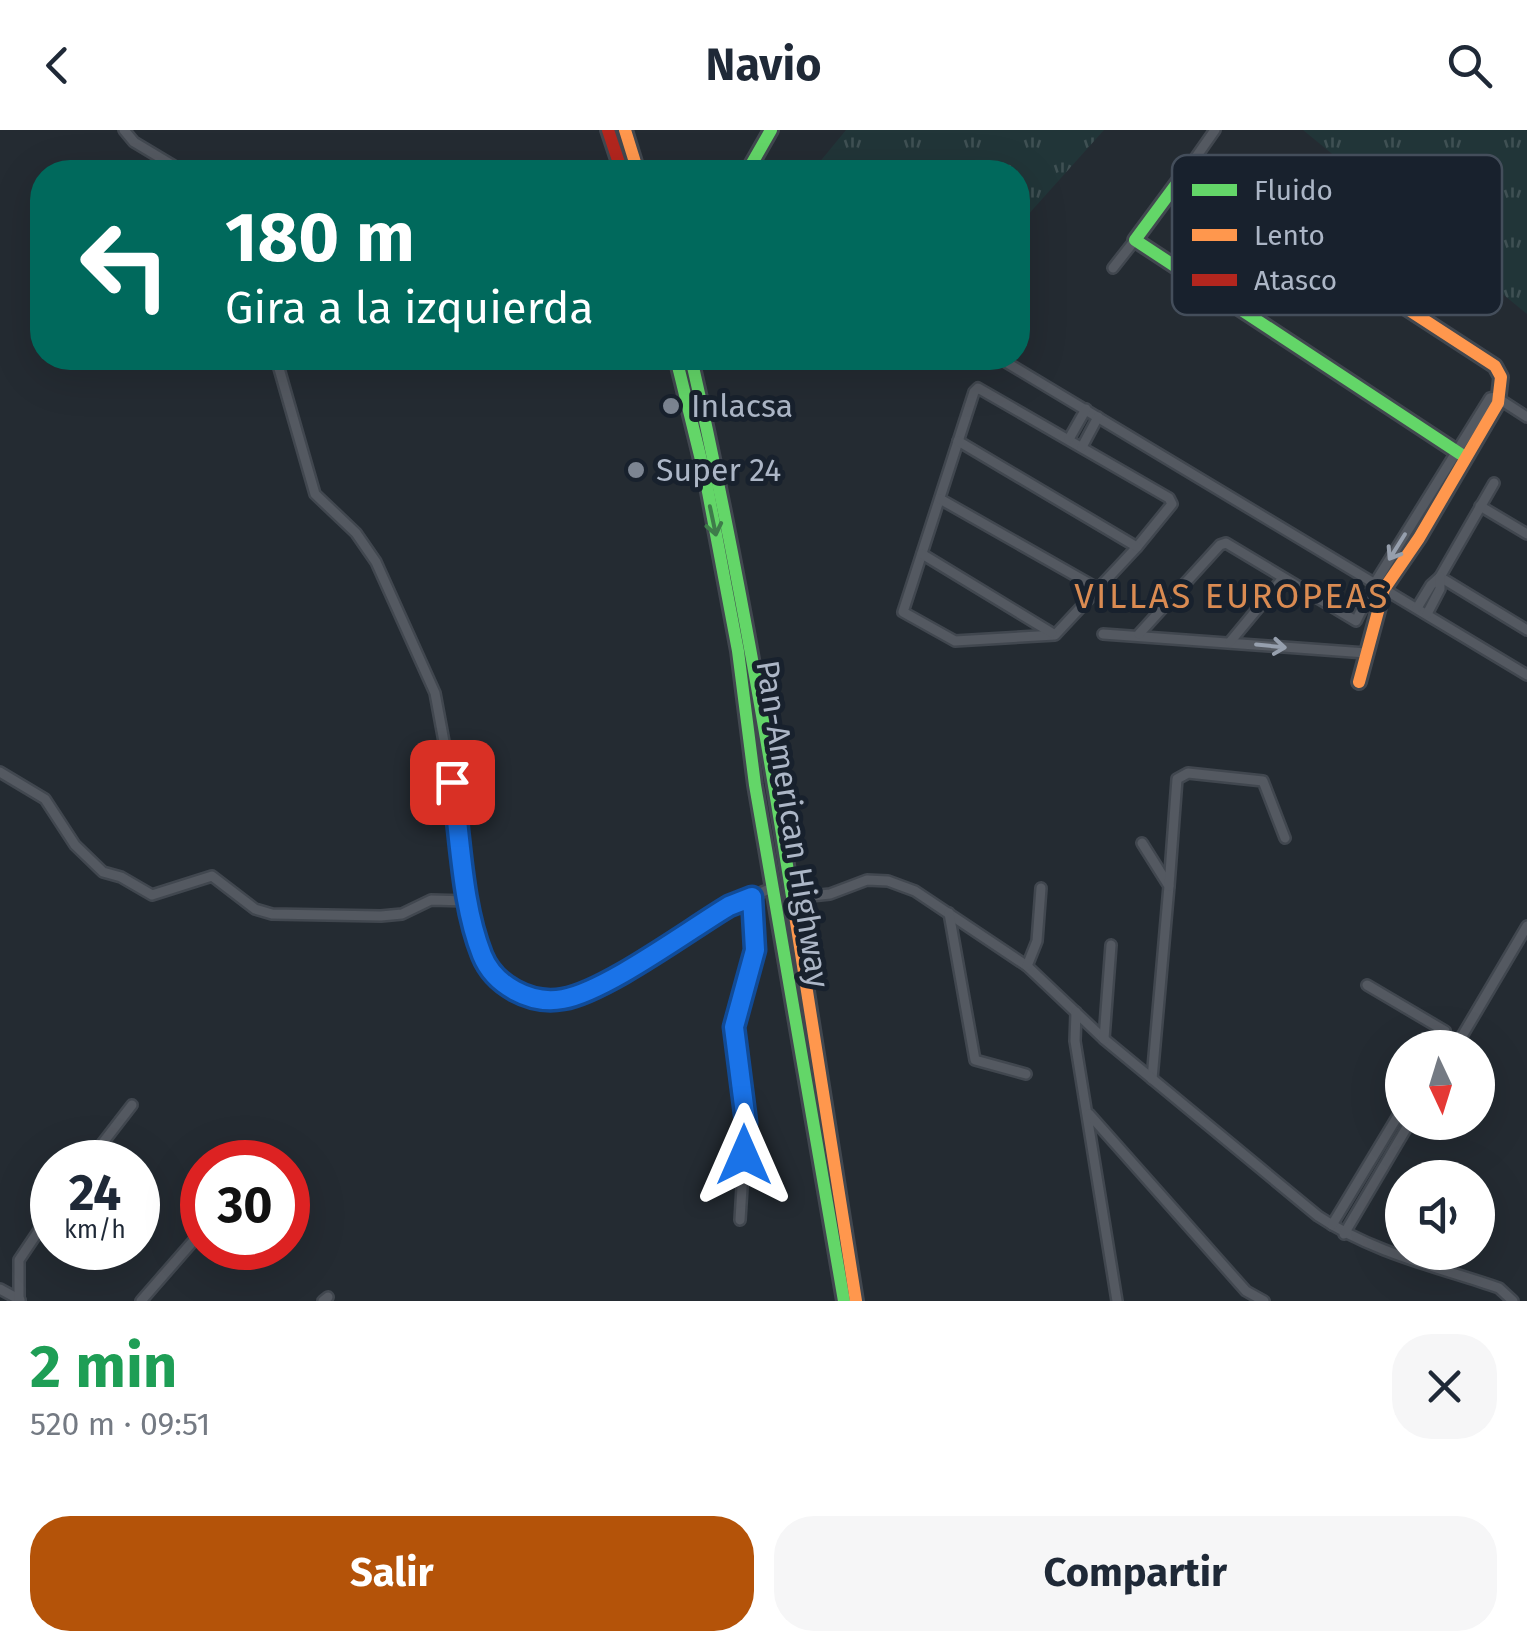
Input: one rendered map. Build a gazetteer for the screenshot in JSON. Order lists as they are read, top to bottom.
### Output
{
  "streets": {
    "main road": ["Pan-American Highway"]
  },
  "districts": ["VILLAS EUROPEAS"],
  "places": ["Inlacsa", "Super 24"],
  "legend": ["Fluido", "Lento", "Atasco"],
  "north": "bottom",
  "page": {
    "header": "Navio",
    "turn": ["180 m", "Gira a la izquierda"],
    "speed": "24 km/h",
    "limit": "30",
    "heading": ["2 min", "520 m · 09:51"],
    "buttons": ["Salir", "Compartir"]
  }
}
